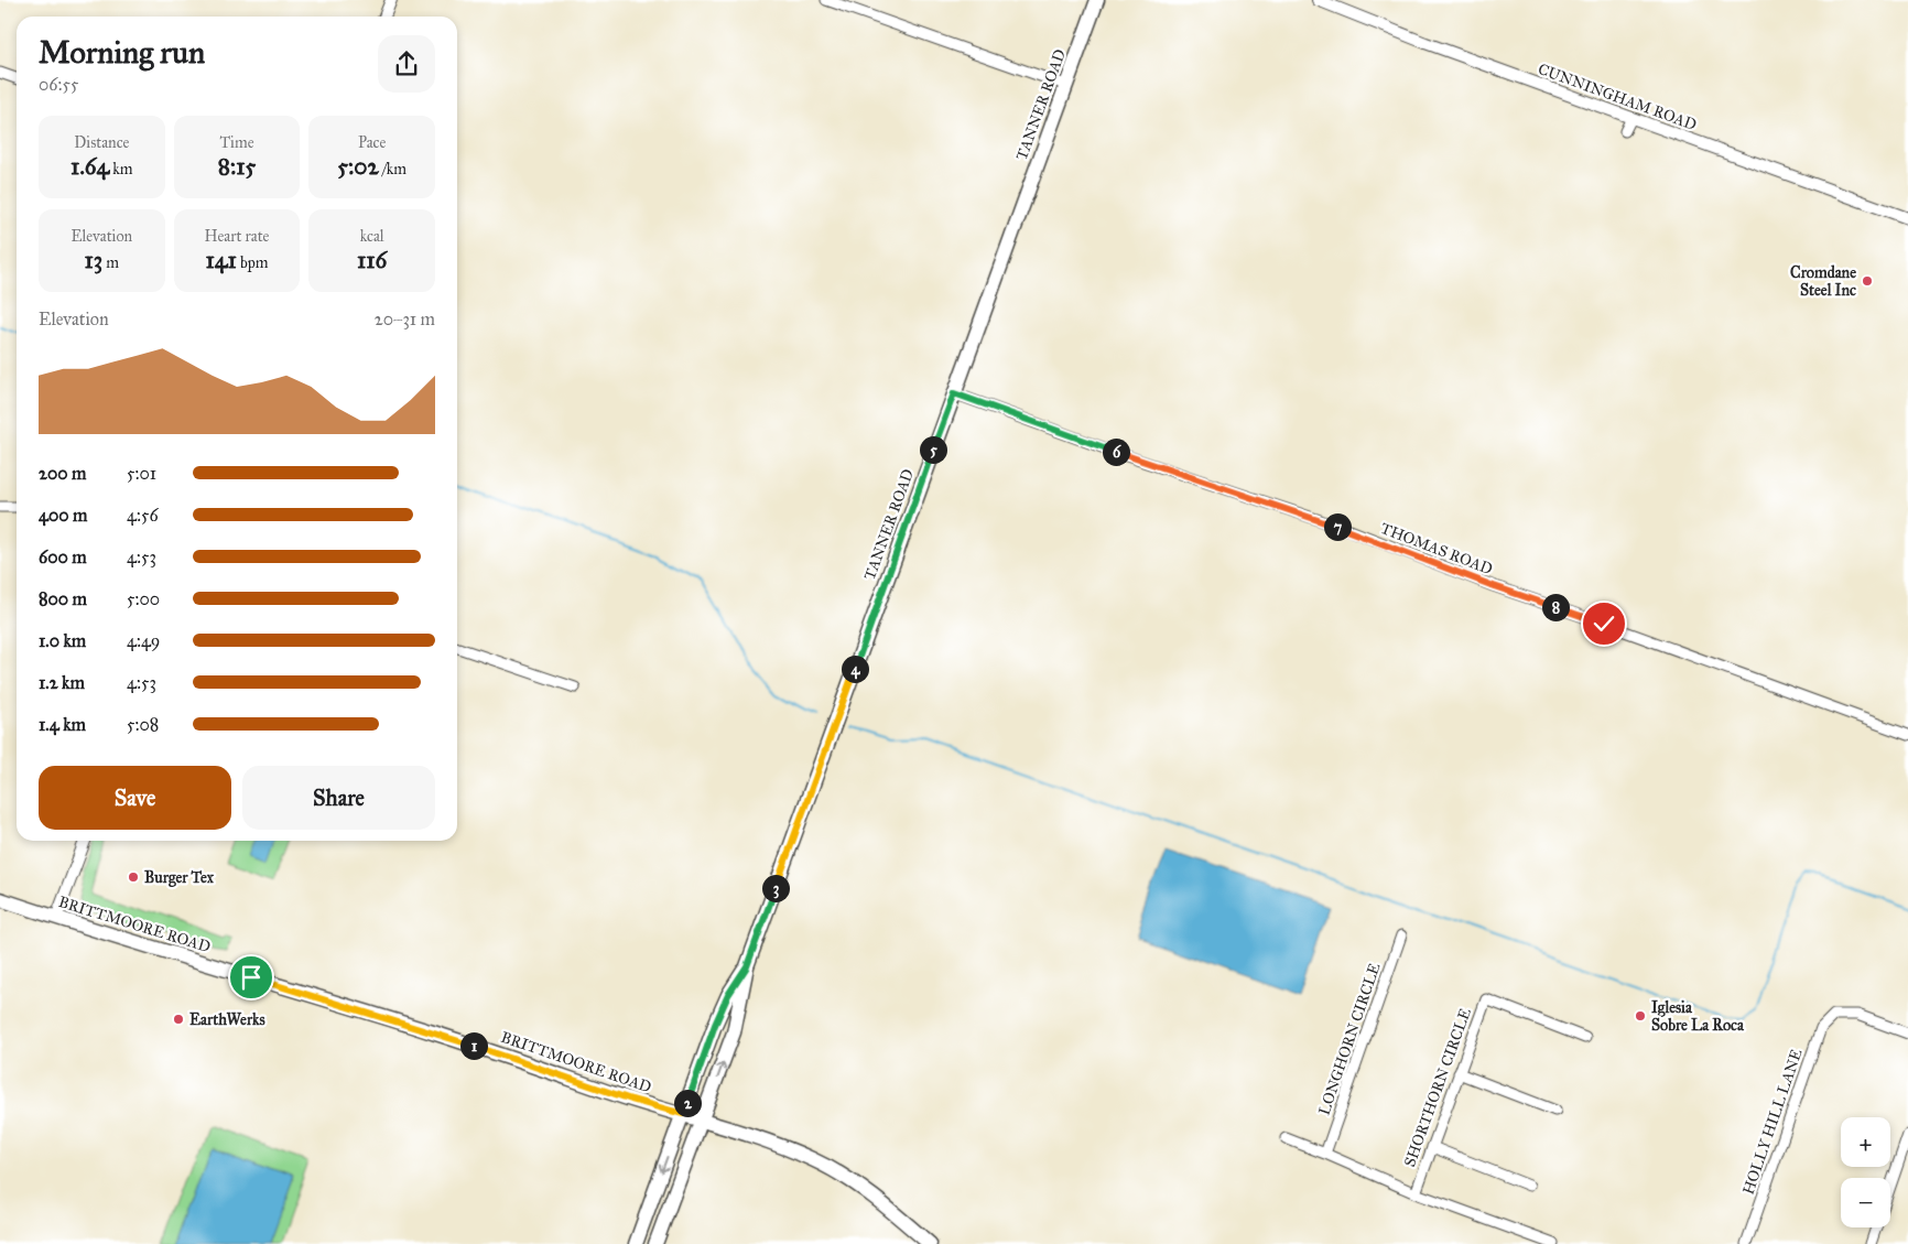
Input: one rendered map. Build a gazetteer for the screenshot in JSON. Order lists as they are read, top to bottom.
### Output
{
  "streets": {
    "main road": ["TANNER ROAD", "BRITTMOORE ROAD"],
    "street": [
      "CUNNINGHAM ROAD",
      "THOMAS ROAD",
      "LONGHORN CIRCLE",
      "SHORTHORN CIRCLE",
      "HOLLY HILL LANE"
    ]
  },
  "crossings": [
    ["TANNER ROAD", "THOMAS ROAD"],
    ["TANNER ROAD", "BRITTMOORE ROAD"]
  ],
  "places": [
    "Cromdane Steel Inc",
    "Burger Tex",
    "Iglesia Sobre La Roca",
    "EarthWerks"
  ],
  "page": {
    "heading": ["Morning run", "06:55"],
    "stats": [
      ["Distance", "1.64 km"],
      ["Time", "8:15"],
      ["Pace", "5:02 /km"],
      ["Elevation", "13 m"],
      ["Heart rate", "141 bpm"],
      ["kcal", "116"]
    ],
    "chart": ["Elevation", "20–31 m"],
    "pins": [
      "5",
      "6",
      "7",
      "8",
      "4",
      "3",
      "1",
      "2"
    ],
    "list": [
      {
        "name": "200 m",
        "note": "5:01"
      },
      {
        "name": "400 m",
        "note": "4:56"
      },
      {
        "name": "600 m",
        "note": "4:53"
      },
      {
        "name": "800 m",
        "note": "5:00"
      },
      {
        "name": "1.0 km",
        "note": "4:49"
      },
      {
        "name": "1.2 km",
        "note": "4:53"
      },
      {
        "name": "1.4 km",
        "note": "5:08"
      }
    ],
    "buttons": ["Save", "Share"],
    "map_buttons": ["+", "−"]
  }
}
